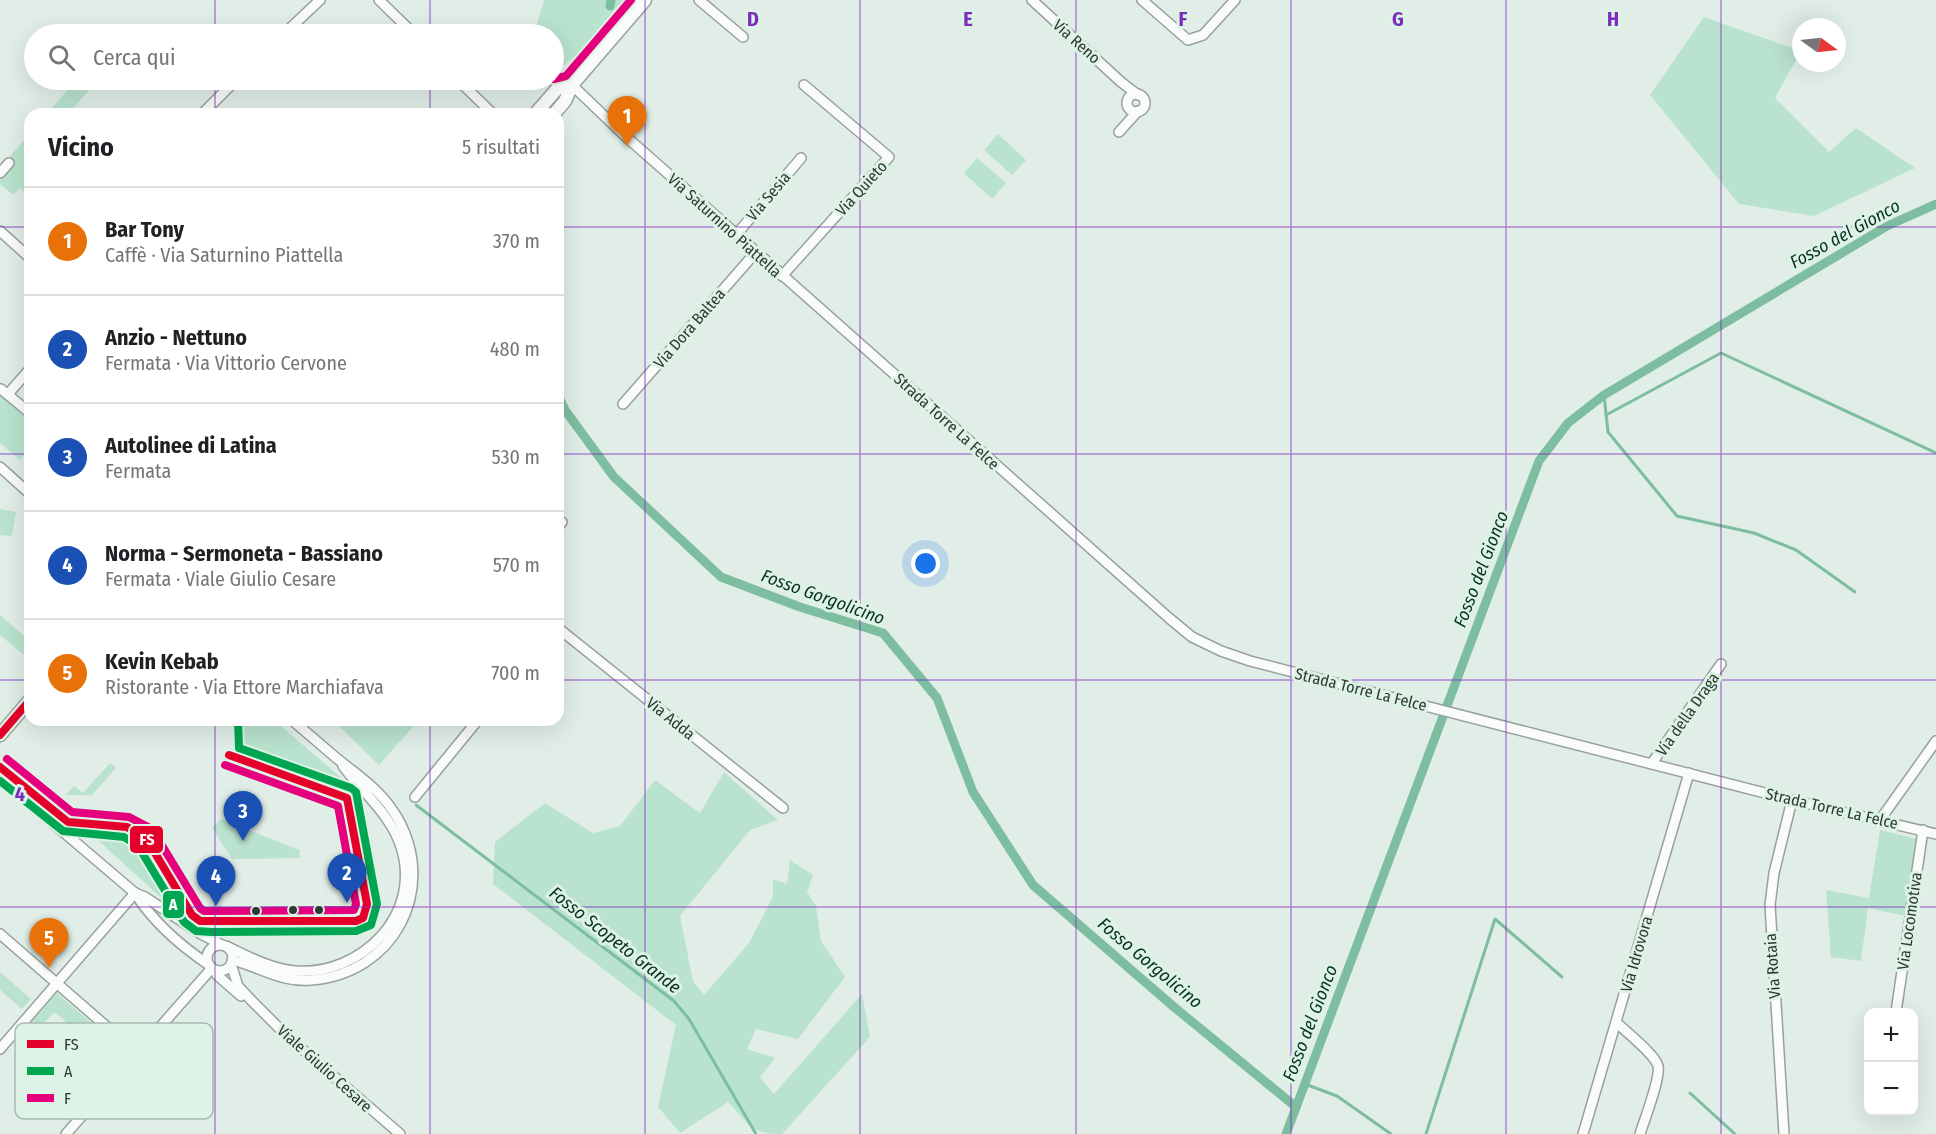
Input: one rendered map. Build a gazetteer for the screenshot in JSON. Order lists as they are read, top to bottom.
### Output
{
  "streets": {
    "street": [
      "Via Reno",
      "Via Quieto",
      "Via Sesia",
      "Via Saturnino Piattella",
      "Via Dora Baltea",
      "Strada Torre La Felce",
      "Via della Draga",
      "Via Adda",
      "Via Locomotiva",
      "Via Idrovora",
      "Via Rotaia",
      "Viale Giulio Cesare"
    ]
  },
  "crossings": [
    ["Via Quieto", "Via Saturnino Piattella"],
    ["Via Sesia", "Via Saturnino Piattella"],
    ["Via Saturnino Piattella", "Via Dora Baltea"],
    ["Via Saturnino Piattella", "Strada Torre La Felce"],
    ["Strada Torre La Felce", "Via della Draga"],
    ["Strada Torre La Felce", "Via Locomotiva"],
    ["Strada Torre La Felce", "Via Idrovora"],
    ["Strada Torre La Felce", "Via Rotaia"]
  ],
  "water": ["Fosso del Gionco", "Fosso Gorgolicino", "Fosso Scopeto Grande"],
  "lines": ["transit line F", "transit line FS", "transit line A"],
  "legend": ["FS", "A", "F"],
  "north": "right",
  "page": {
    "search": "Cerca qui",
    "pins": [
      "1",
      "3",
      "2",
      "4",
      "5"
    ],
    "heading": ["Vicino", "5 risultati"],
    "list": [
      {
        "mark": "1",
        "name": "Bar Tony",
        "note": "Caffè · Via Saturnino Piattella",
        "value": "370 m"
      },
      {
        "mark": "2",
        "name": "Anzio - Nettuno",
        "note": "Fermata · Via Vittorio Cervone",
        "value": "480 m"
      },
      {
        "mark": "3",
        "name": "Autolinee di Latina",
        "note": "Fermata",
        "value": "530 m"
      },
      {
        "mark": "4",
        "name": "Norma - Sermoneta - Bassiano",
        "note": "Fermata · Viale Giulio Cesare",
        "value": "570 m"
      },
      {
        "mark": "5",
        "name": "Kevin Kebab",
        "note": "Ristorante · Via Ettore Marchiafava",
        "value": "700 m"
      }
    ],
    "map_buttons": ["+", "−"]
  },
  "grid": {
    "columns": [
      "D",
      "E",
      "F",
      "G",
      "H"
    ],
    "rows": ["4"]
  }
}
